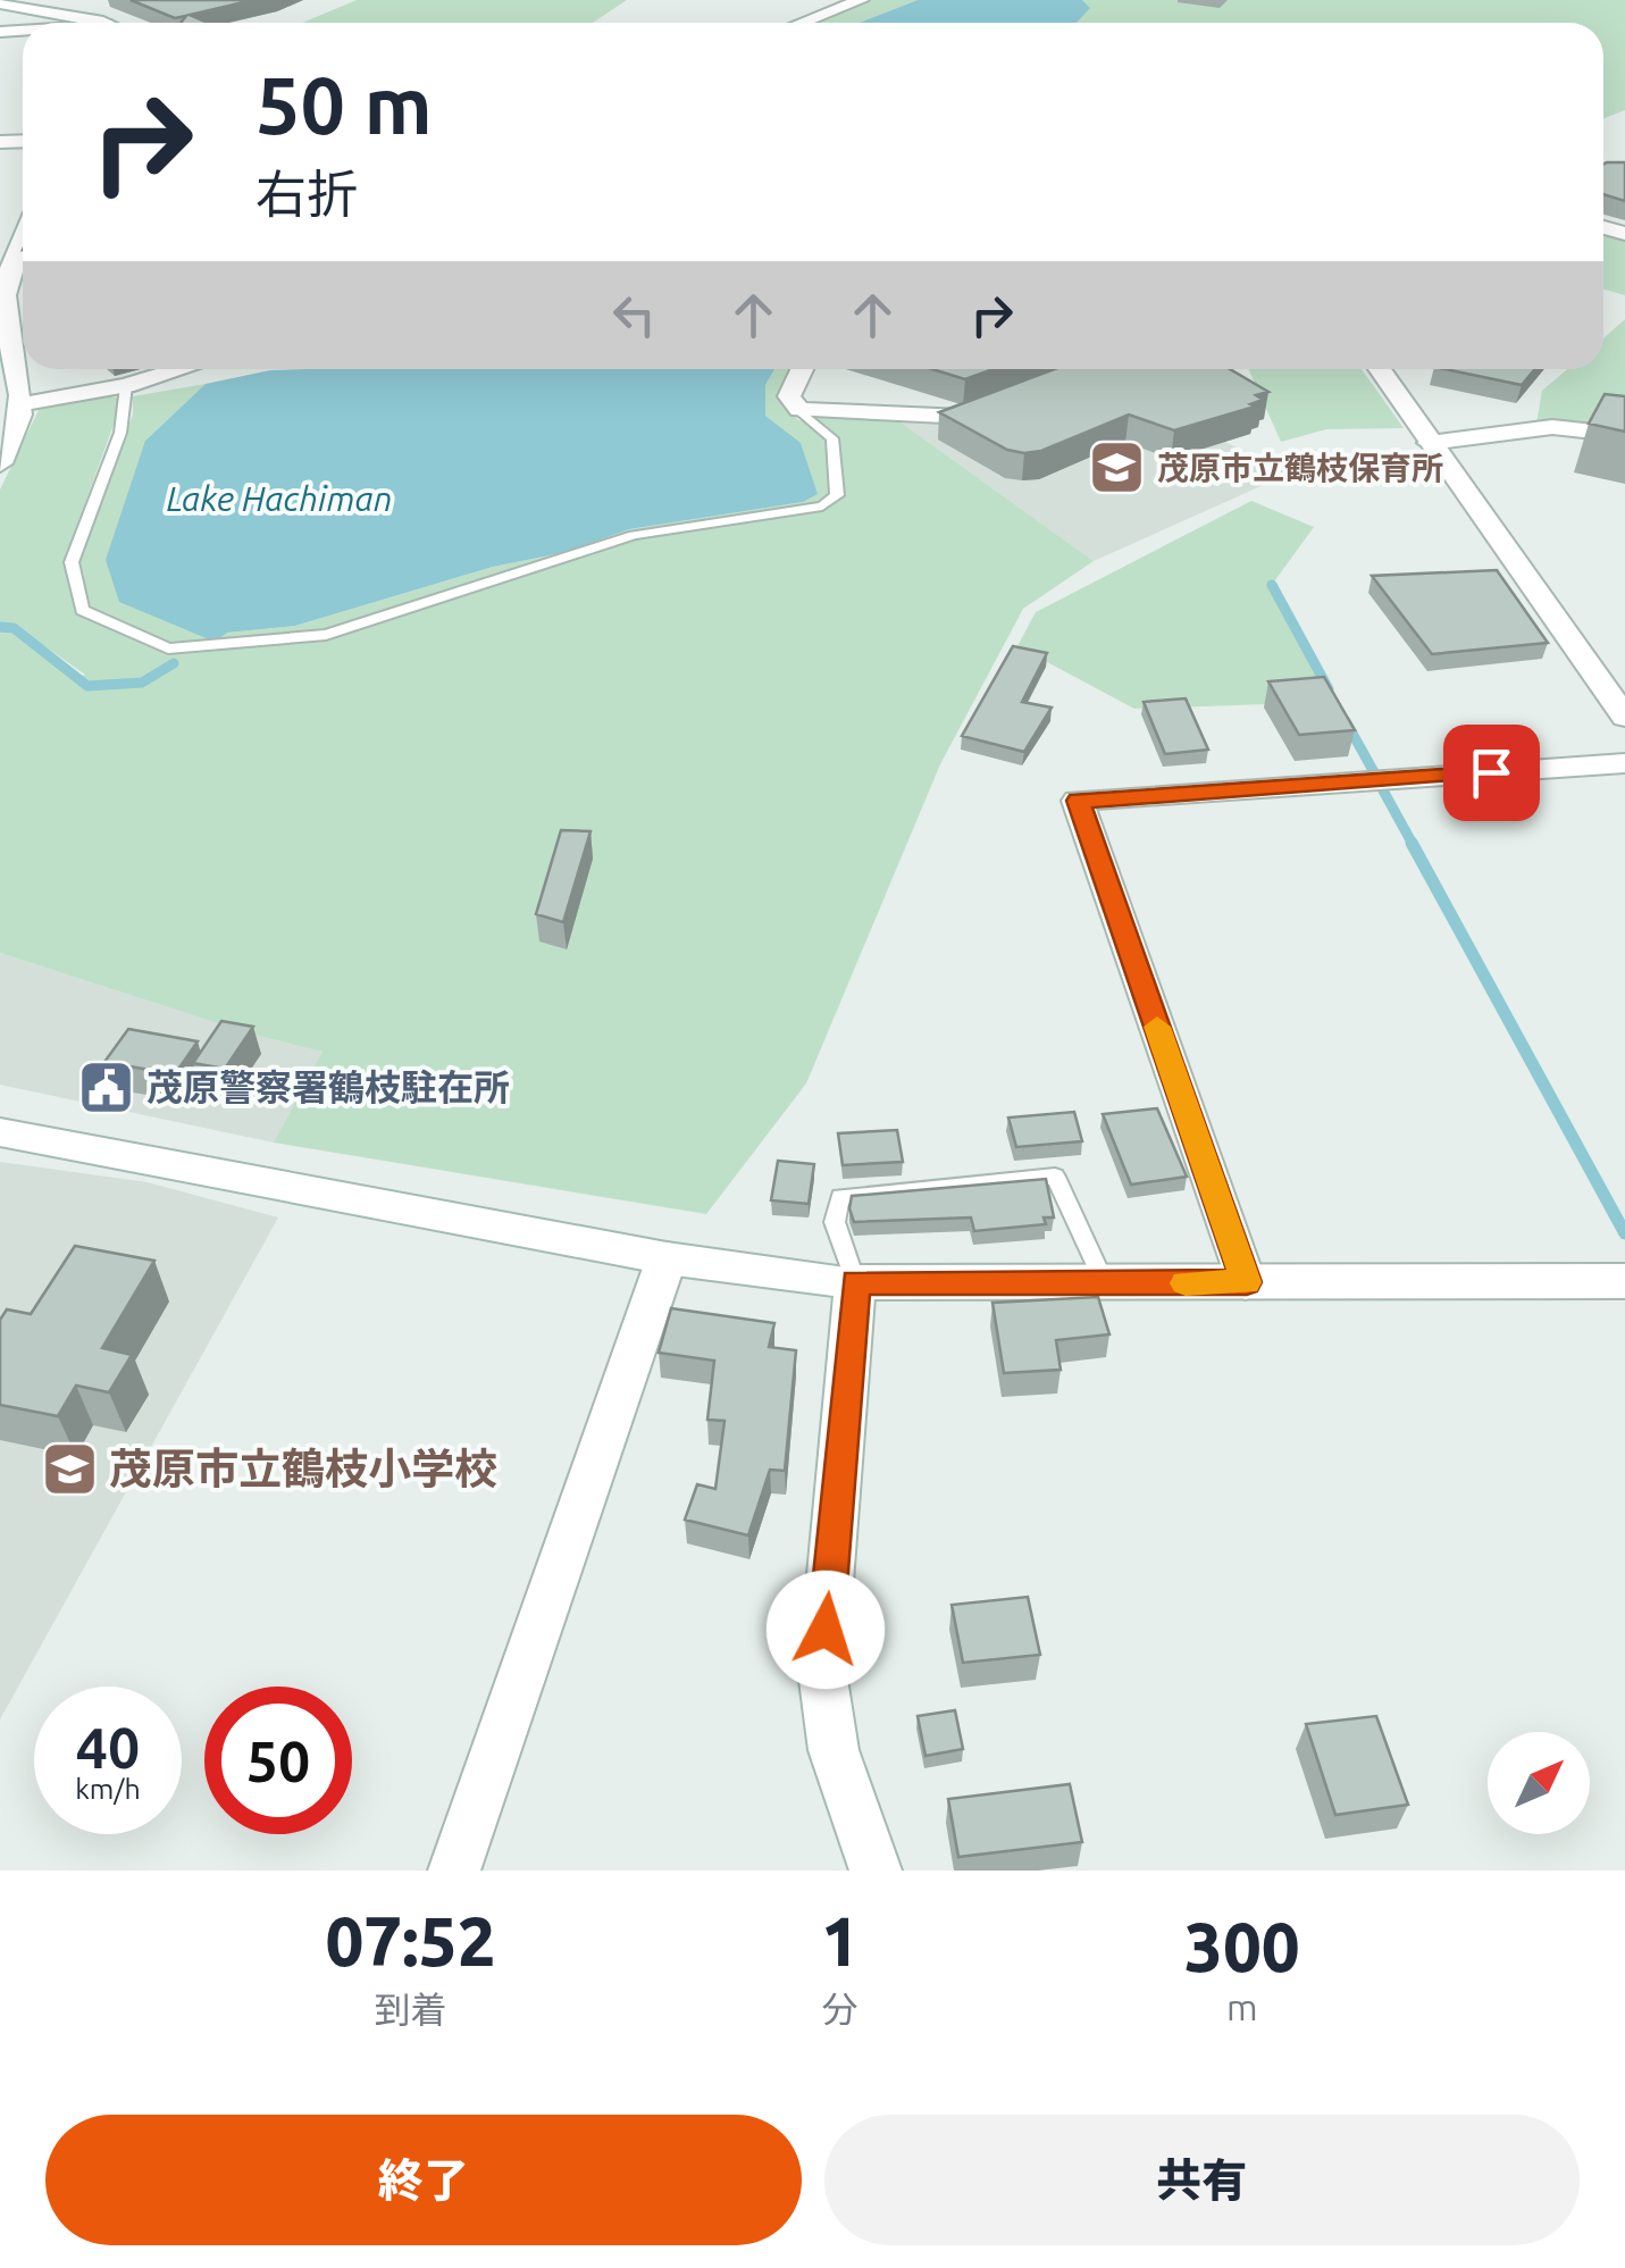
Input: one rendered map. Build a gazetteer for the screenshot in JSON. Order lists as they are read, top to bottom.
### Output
{
  "water": ["Lake Hachiman"],
  "places": {
    "school or university": ["茂原市立鶴枝保育所", "茂原市立鶴枝小学校"],
    "public building": ["茂原警察署鶴枝駐在所"]
  },
  "north": "top right",
  "page": {
    "turn": ["50 m", "右折"],
    "speed": "40 km/h",
    "limit": "50",
    "eta": [
      "07:52",
      "到着",
      "1",
      "分",
      "300",
      "m"
    ],
    "buttons": ["終了", "共有"]
  }
}
